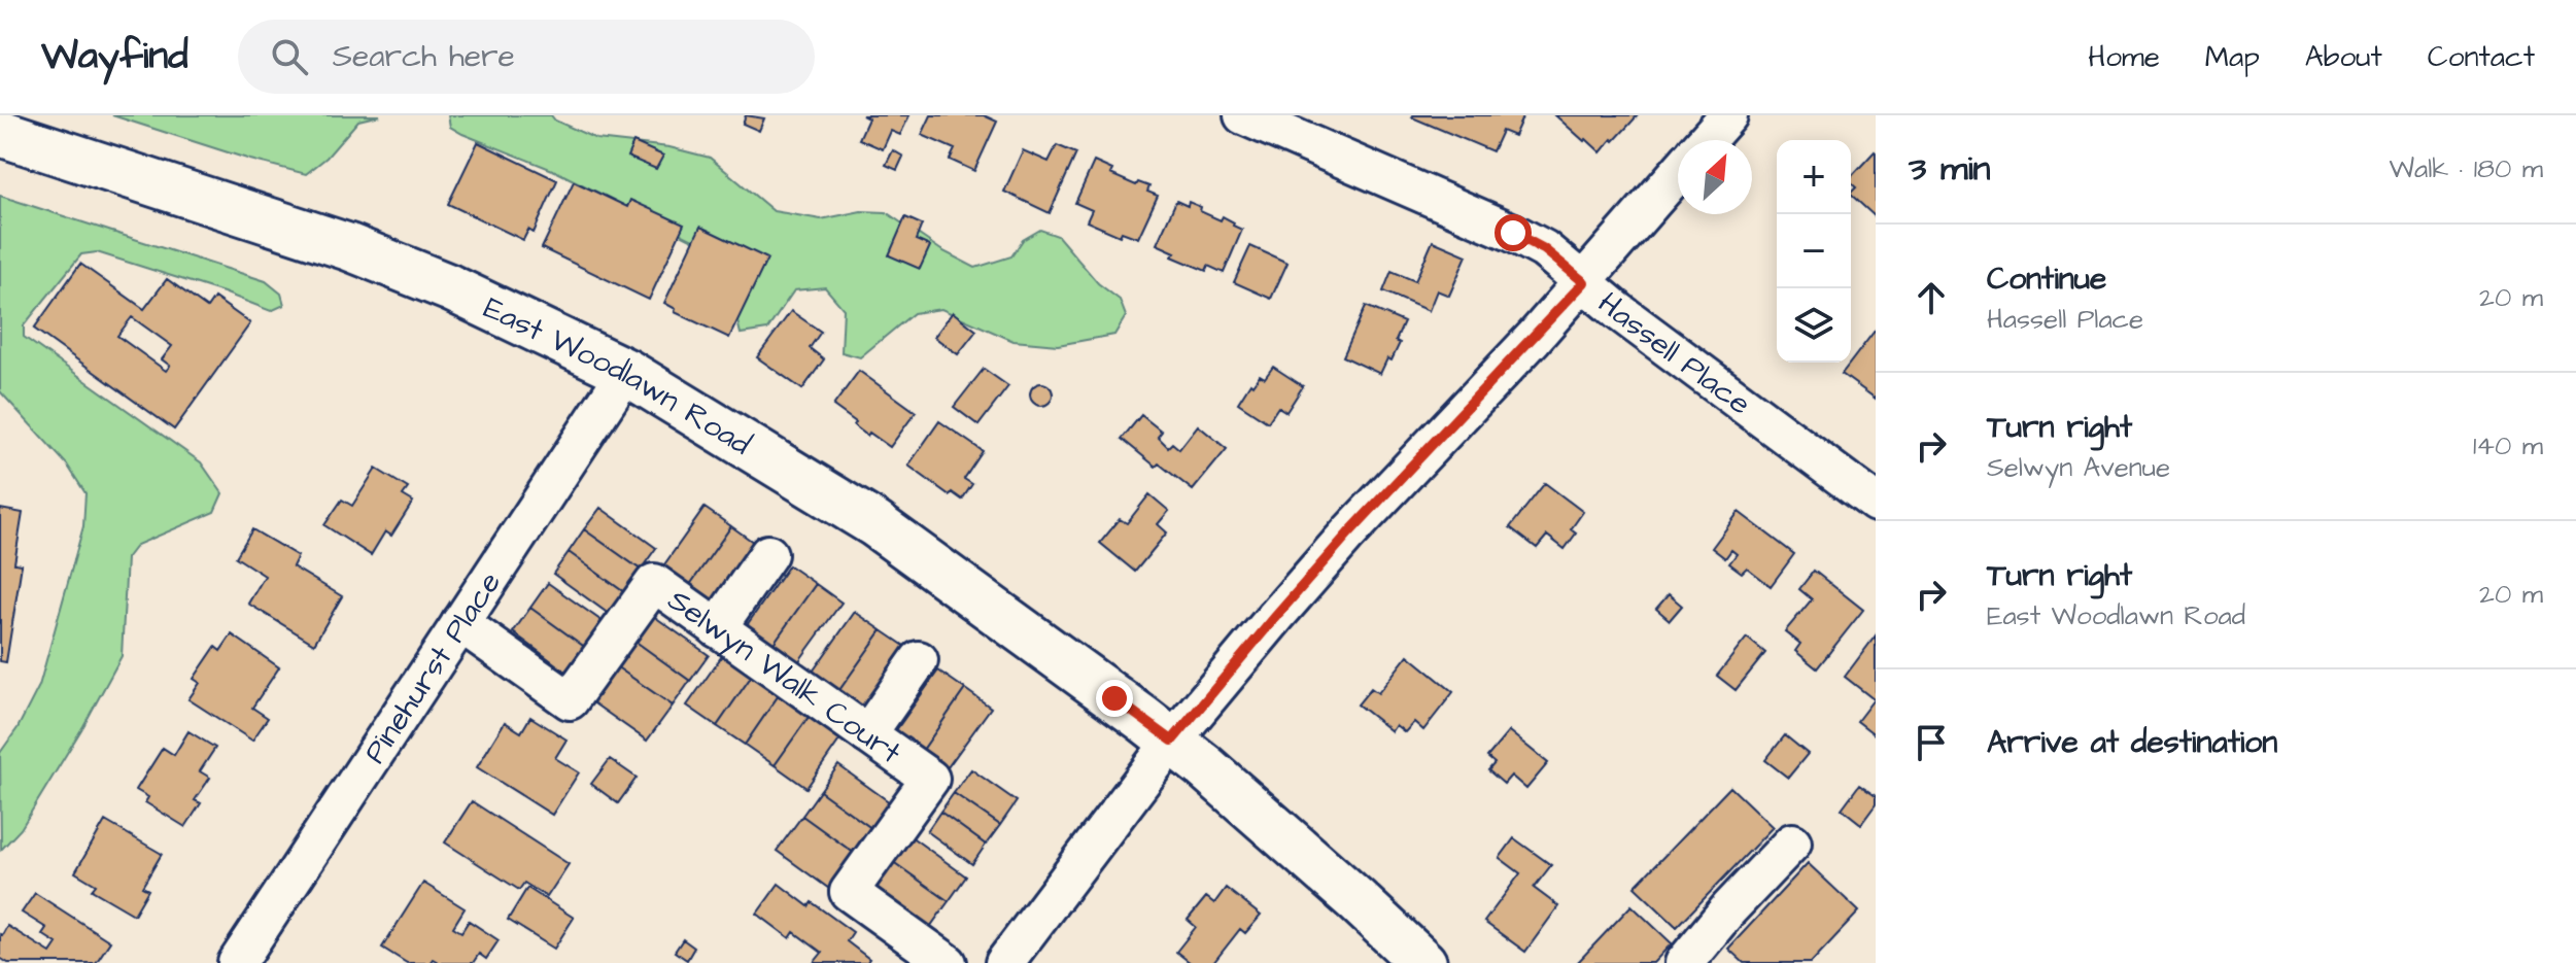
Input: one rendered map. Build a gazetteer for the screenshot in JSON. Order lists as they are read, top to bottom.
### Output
{
  "streets": {
    "main road": ["East Woodlawn Road"],
    "street": ["Hassell Place", "Pinehurst Place", "Selwyn Walk Court"]
  },
  "crossings": [
    ["East Woodlawn Road", "Pinehurst Place"],
    ["Pinehurst Place", "Selwyn Walk Court"]
  ],
  "north": "top right",
  "page": {
    "header": "Wayfind",
    "search": "Search here",
    "nav": [
      "Home",
      "Map",
      "About",
      "Contact"
    ],
    "heading": ["3 min", "Walk · 180 m"],
    "map_buttons": ["+", "−"],
    "list": [
      ["Continue", "Hassell Place", "20 m"],
      ["Turn right", "Selwyn Avenue", "140 m"],
      ["Turn right", "East Woodlawn Road", "20 m"],
      "Arrive at destination"
    ]
  }
}
